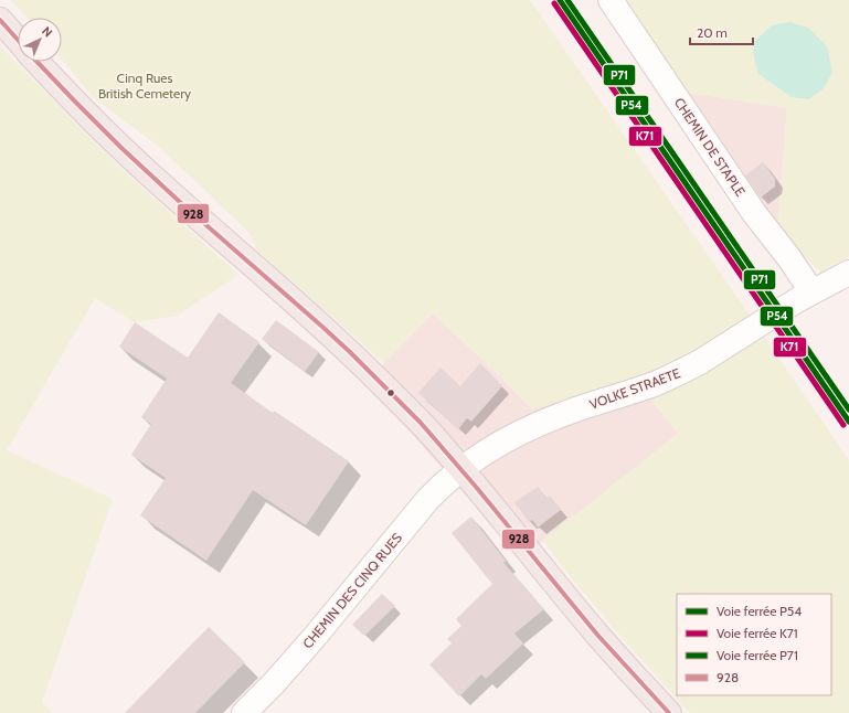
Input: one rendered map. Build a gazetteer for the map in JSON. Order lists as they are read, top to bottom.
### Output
{
  "streets": {
    "street": ["CHEMIN DE STAPLE", "VOLKE STRAETE", "CHEMIN DES CINQ RUES"]
  },
  "crossings": [
    ["CHEMIN DE STAPLE", "VOLKE STRAETE"],
    ["VOLKE STRAETE", "CHEMIN DES CINQ RUES"]
  ],
  "parks": ["Cinq Rues British Cemetery"],
  "lines": [
    "rail line P54",
    "rail line P71",
    "rail line K71",
    "transit line 928"
  ],
  "legend": [
    "Voie ferrée P54",
    "Voie ferrée K71",
    "Voie ferrée P71",
    "928"
  ],
  "scale_bar": "20 m",
  "north": "top right"
}
